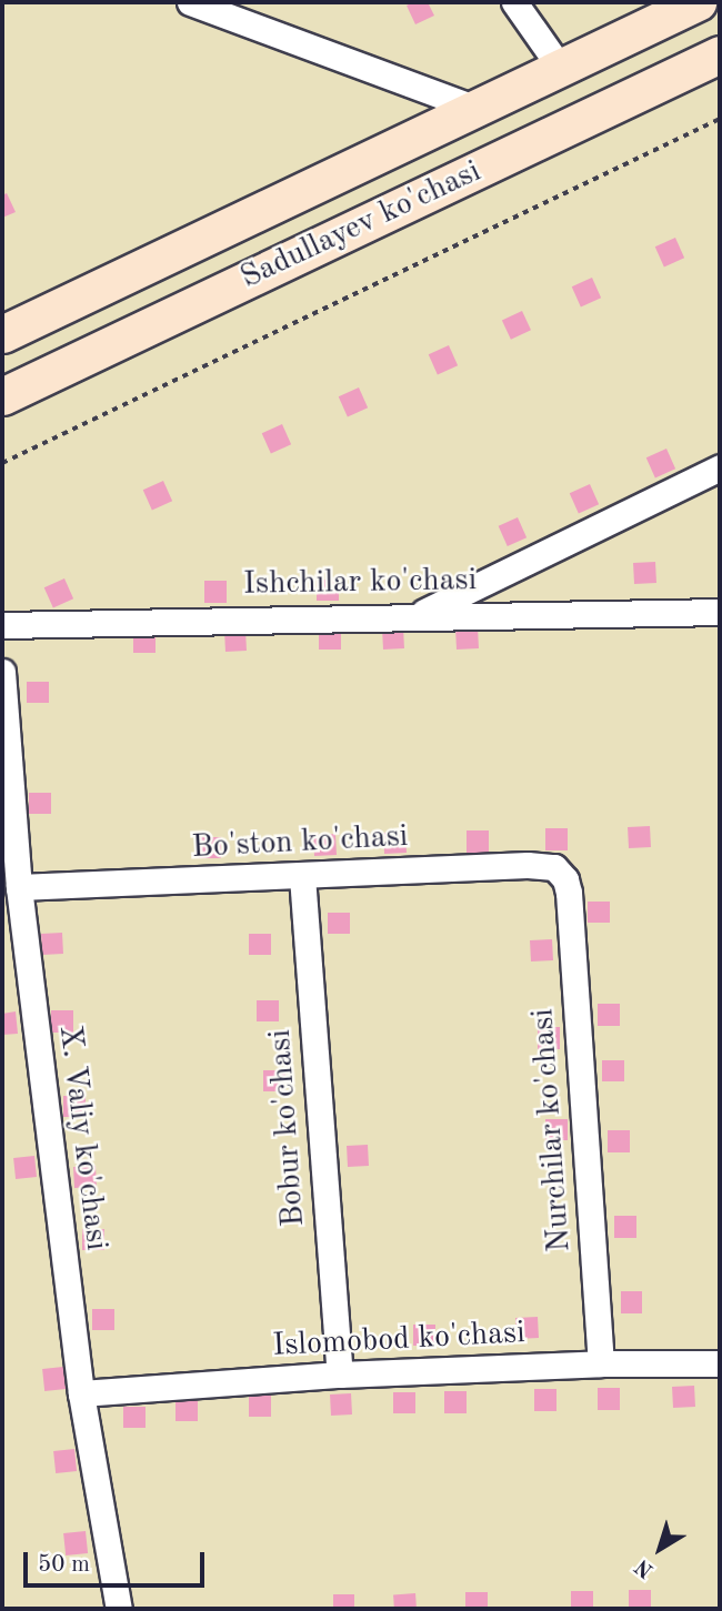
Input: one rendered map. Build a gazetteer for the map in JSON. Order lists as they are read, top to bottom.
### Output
{
  "streets": {
    "main road": ["Sadullayev ko'chasi"],
    "street": [
      "Ishchilar ko'chasi",
      "Bo'ston ko'chasi",
      "Bobur ko'chasi",
      "Nurchilar ko'chasi",
      "X. Valiy ko'chasi",
      "Islomobod ko'chasi"
    ]
  },
  "crossings": [
    ["Bo'ston ko'chasi", "Bobur ko'chasi"],
    ["Bo'ston ko'chasi", "Nurchilar ko'chasi"],
    ["Bo'ston ko'chasi", "X. Valiy ko'chasi"],
    ["Bobur ko'chasi", "Islomobod ko'chasi"],
    ["Nurchilar ko'chasi", "Islomobod ko'chasi"],
    ["X. Valiy ko'chasi", "Islomobod ko'chasi"]
  ],
  "scale_bar": "50 m",
  "north": "bottom left"
}
